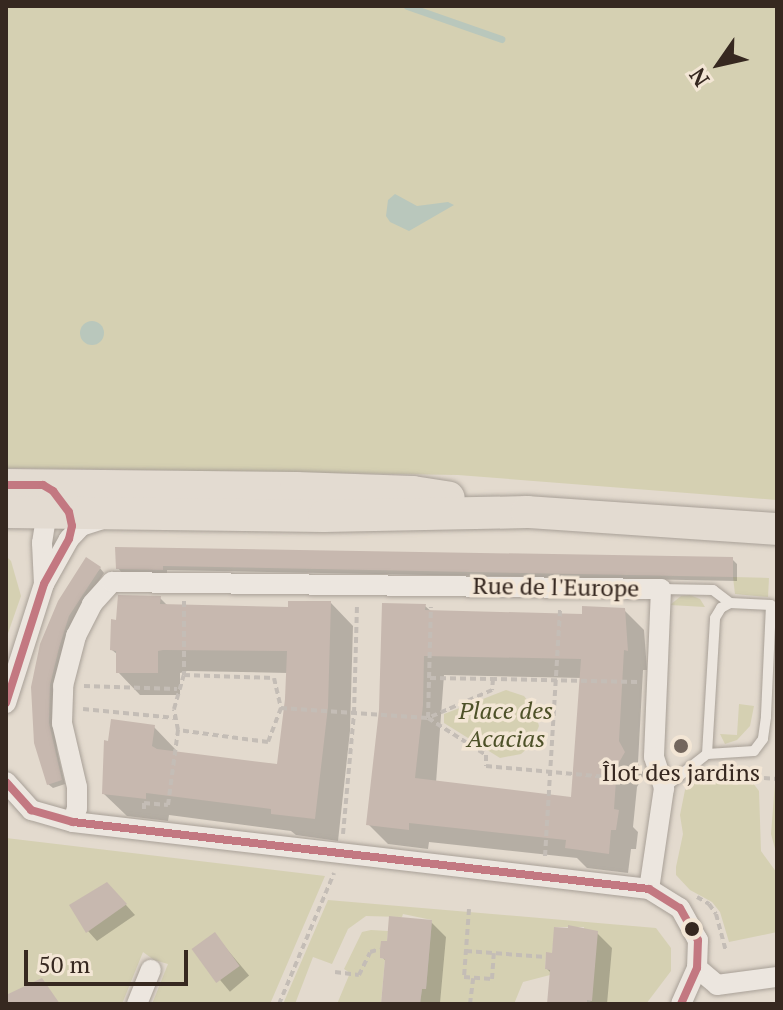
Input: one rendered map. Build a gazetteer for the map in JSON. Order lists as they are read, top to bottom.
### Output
{
  "streets": {
    "street": ["Rue de l'Europe"]
  },
  "parks": ["Place des Acacias"],
  "places": ["Îlot des jardins"],
  "scale_bar": "50 m",
  "north": "bottom left"
}
